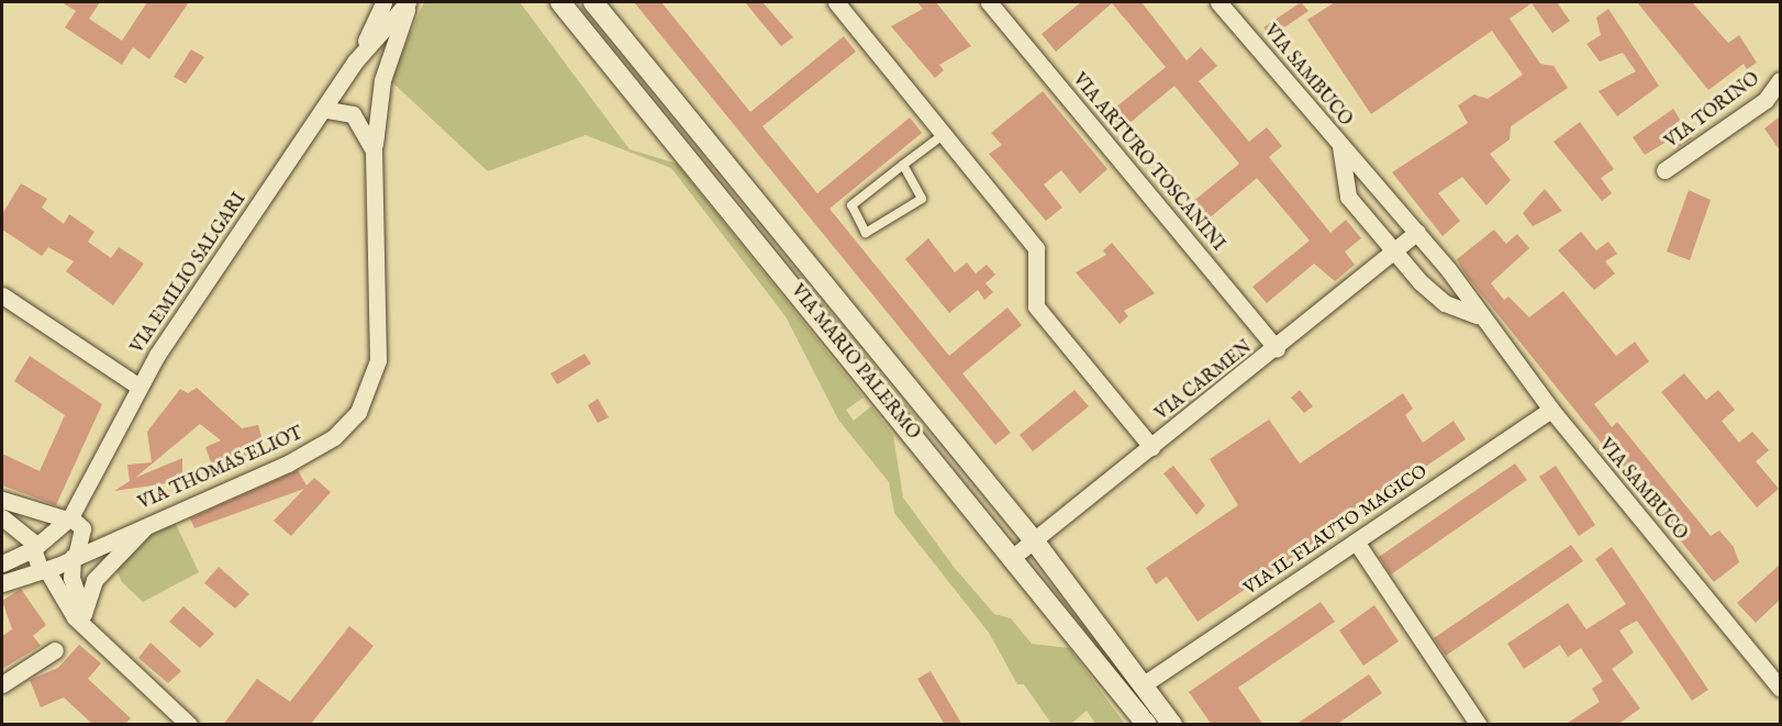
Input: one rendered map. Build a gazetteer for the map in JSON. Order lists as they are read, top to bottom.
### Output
{
  "streets": {
    "street": [
      "VIA SAMBUCO",
      "VIA TORINO",
      "VIA ARTURO TOSCANINI",
      "VIA EMILIO SALGARI",
      "VIA MARIO PALERMO",
      "VIA CARMEN",
      "VIA THOMAS ELIOT",
      "VIA IL FLAUTO MAGICO"
    ]
  },
  "crossings": [
    ["VIA SAMBUCO", "VIA CARMEN"],
    ["VIA SAMBUCO", "VIA IL FLAUTO MAGICO"],
    ["VIA ARTURO TOSCANINI", "VIA CARMEN"],
    ["VIA EMILIO SALGARI", "VIA THOMAS ELIOT"],
    ["VIA MARIO PALERMO", "VIA CARMEN"],
    ["VIA MARIO PALERMO", "VIA IL FLAUTO MAGICO"]
  ]
}
